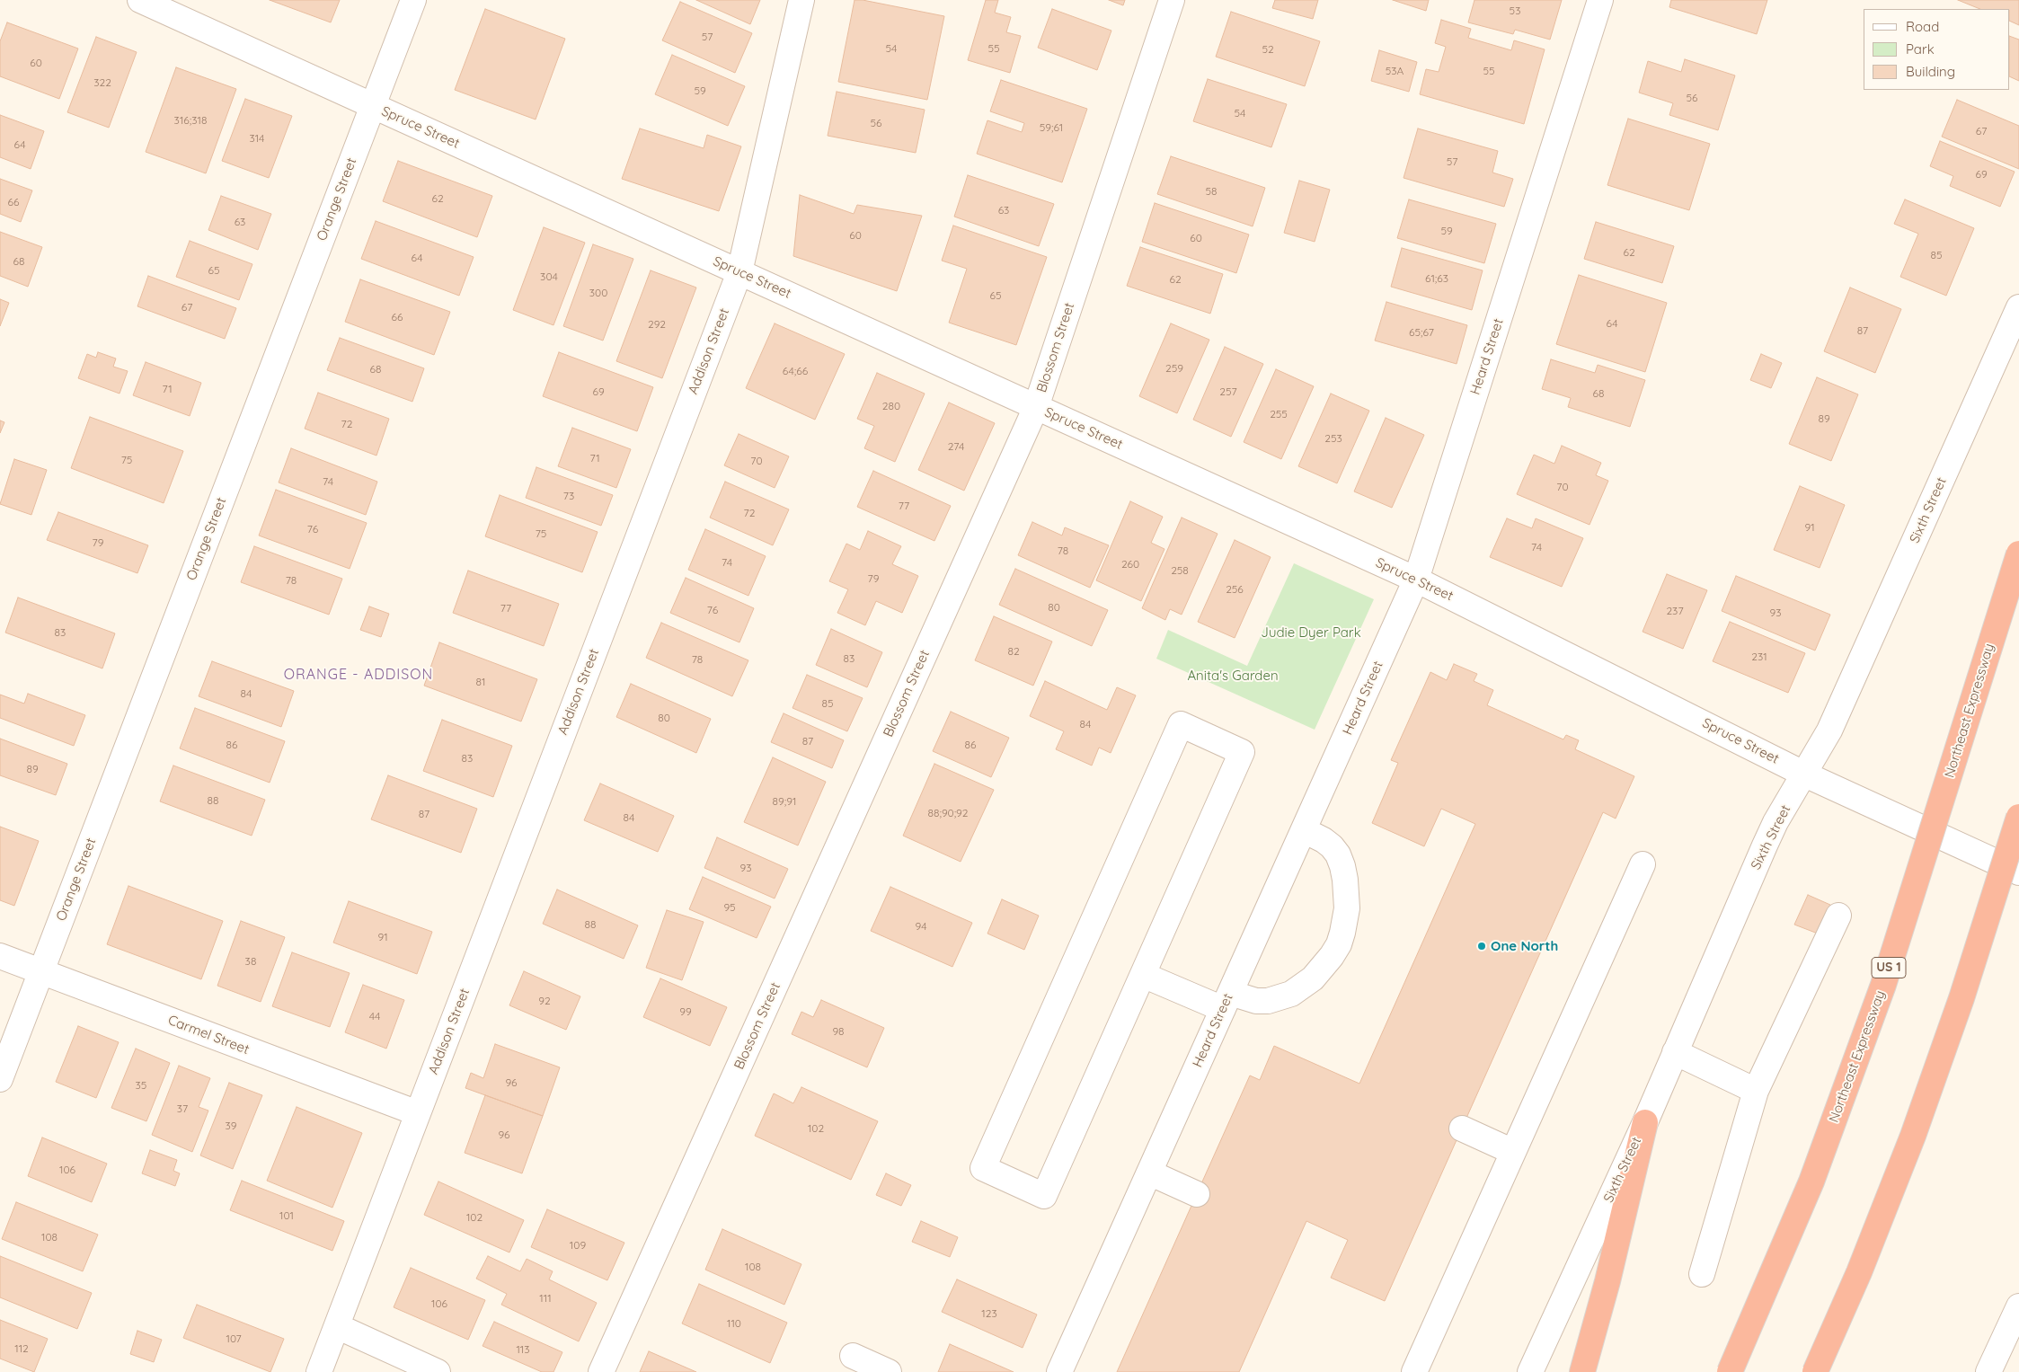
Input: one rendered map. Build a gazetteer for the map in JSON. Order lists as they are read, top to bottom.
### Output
{
  "streets": {
    "highway": ["Northeast Expressway", "US 1"],
    "street": [
      "Spruce Street",
      "Orange Street",
      "Blossom Street",
      "Addison Street",
      "Heard Street",
      "Sixth Street",
      "Carmel Street"
    ]
  },
  "crossings": [
    ["Spruce Street", "Orange Street"],
    ["Spruce Street", "Blossom Street"],
    ["Spruce Street", "Addison Street"],
    ["Spruce Street", "Heard Street"],
    ["Spruce Street", "Sixth Street"],
    ["Orange Street", "Carmel Street"],
    ["Addison Street", "Carmel Street"]
  ],
  "districts": ["ORANGE - ADDISON"],
  "parks": ["Judie Dyer Park", "Anita's Garden"],
  "places": ["One North"],
  "house_numbers": [
    "53",
    "57",
    "54",
    "55",
    "52",
    "60",
    "53A",
    "55",
    "322",
    "59",
    "56",
    "54",
    "316;318",
    "56",
    "59;61",
    "67",
    "314",
    "64",
    "57",
    "69",
    "58",
    "62",
    "66",
    "63",
    "63",
    "59",
    "60",
    "60",
    "62",
    "85",
    "64",
    "68",
    "65",
    "304",
    "61;63",
    "62",
    "300",
    "65",
    "67",
    "66",
    "64",
    "292",
    "87",
    "65;67",
    "259",
    "68",
    "64;66",
    "71",
    "69",
    "257",
    "68",
    "280",
    "255",
    "89",
    "72",
    "253",
    "274",
    "71",
    "75",
    "70",
    "74",
    "70",
    "73",
    "77",
    "72",
    "91",
    "76",
    "75",
    "79",
    "74",
    "78",
    "74",
    "260",
    "258",
    "79",
    "78",
    "256",
    "80",
    "77",
    "76",
    "237",
    "93",
    "83",
    "82",
    "231",
    "83",
    "78",
    "81",
    "84",
    "85",
    "80",
    "84",
    "87",
    "86",
    "86",
    "83",
    "89",
    "88",
    "89;91",
    "88;90;92",
    "87",
    "84",
    "93",
    "95",
    "88",
    "94",
    "91",
    "38",
    "92",
    "99",
    "44",
    "98",
    "96",
    "35",
    "37",
    "39",
    "102",
    "96",
    "106",
    "101",
    "102",
    "108",
    "109",
    "108",
    "111",
    "106",
    "123",
    "110",
    "107",
    "112",
    "113"
  ],
  "legend": ["Road", "Park", "Building"]
}
